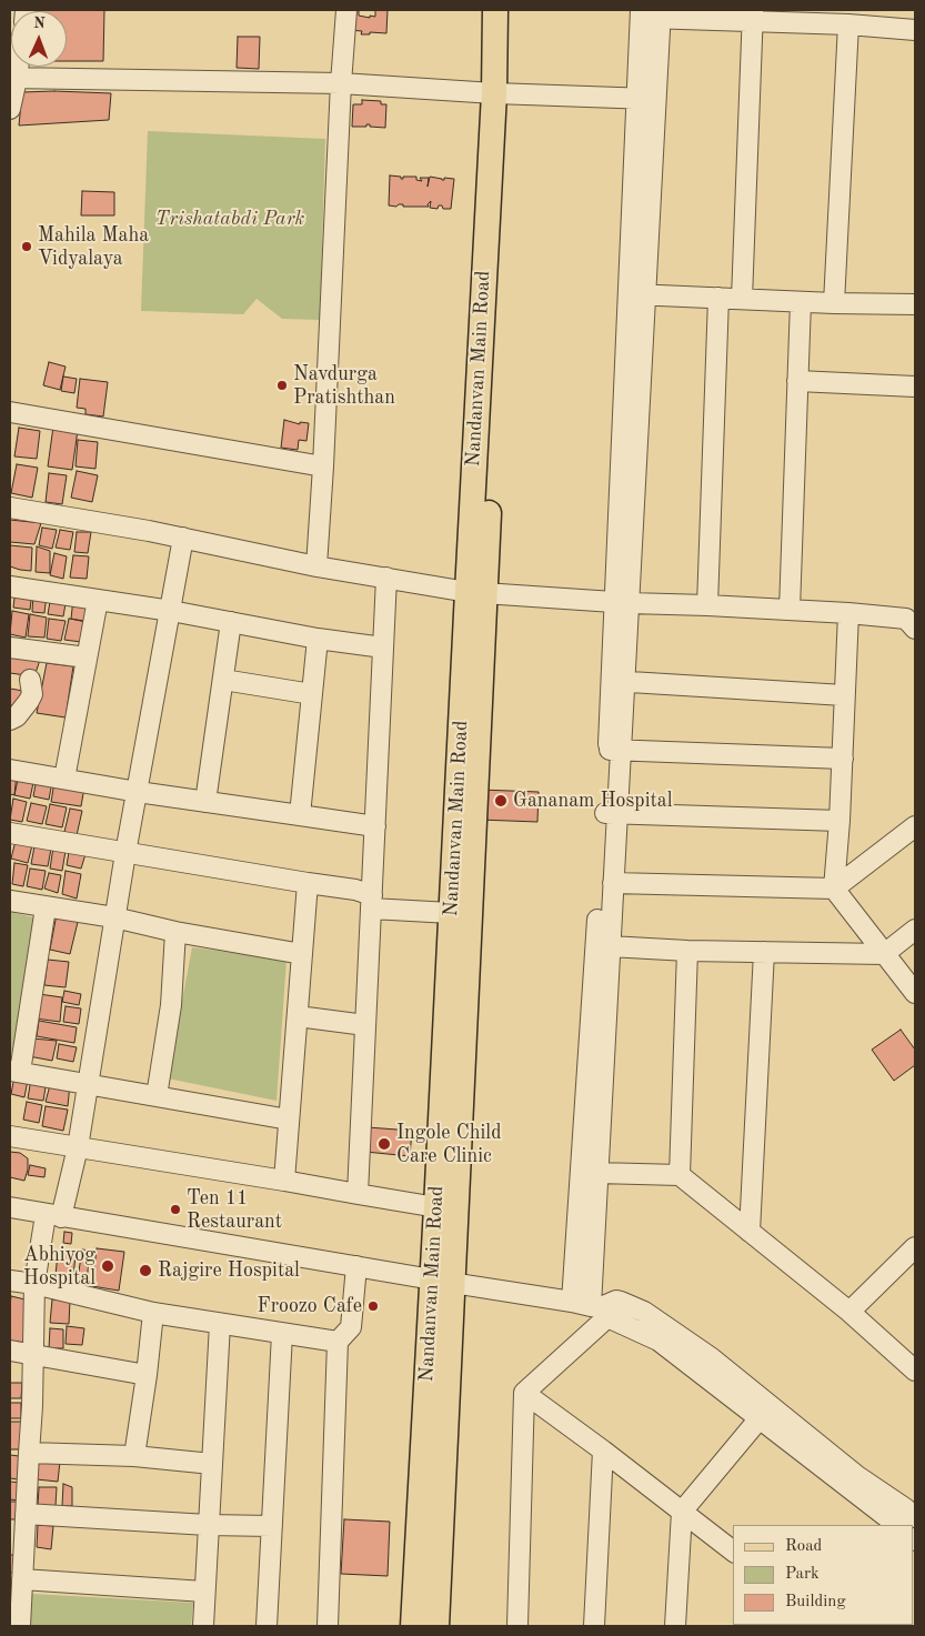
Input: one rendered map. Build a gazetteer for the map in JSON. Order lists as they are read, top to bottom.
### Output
{
  "streets": {
    "main road": ["Nandanvan Main Road"]
  },
  "parks": ["Trishatabdi Park"],
  "places": [
    "Mahila Maha Vidyalaya",
    "Navdurga Pratishthan",
    "Gananam Hospital",
    "Ingole Child Care Clinic",
    "Ten 11 Restaurant",
    "Abhiyog Hospital",
    "Rajgire Hospital",
    "Froozo Cafe"
  ],
  "legend": ["Road", "Park", "Building"],
  "north": "top"
}
